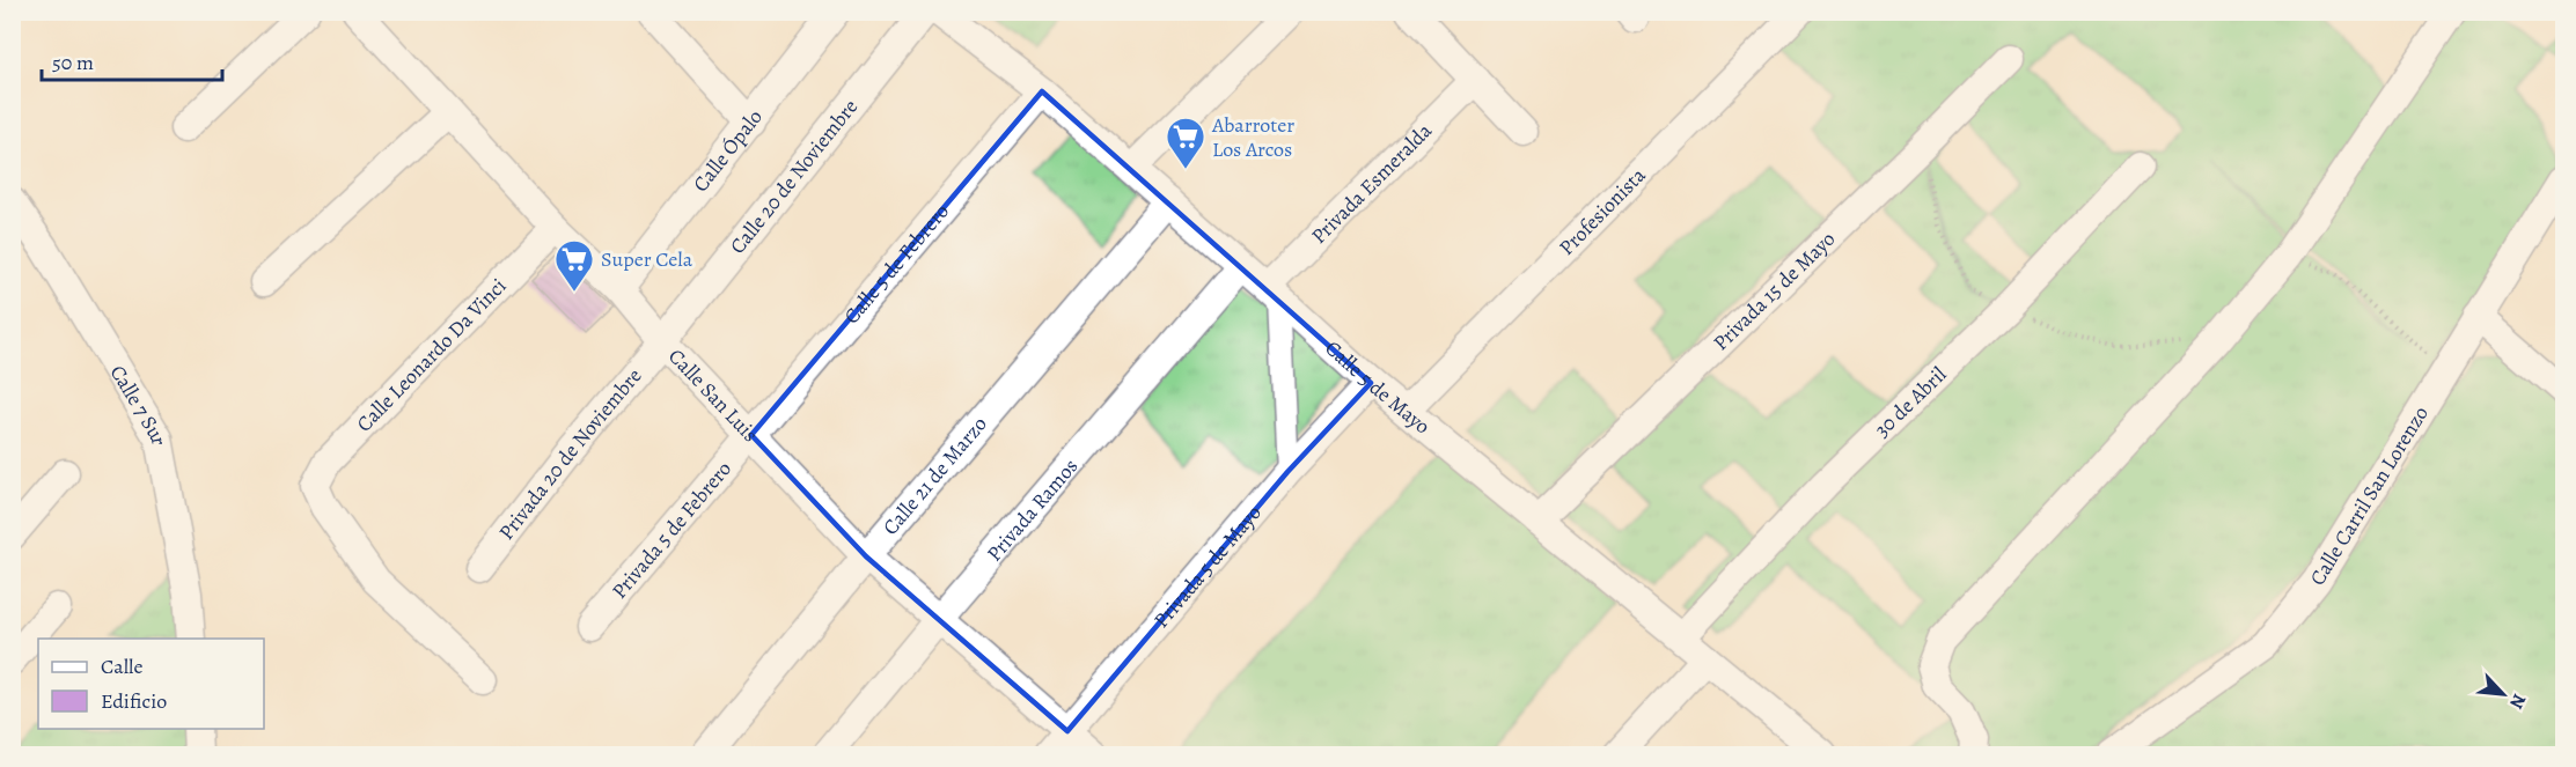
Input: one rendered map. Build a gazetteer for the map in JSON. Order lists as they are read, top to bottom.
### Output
{
  "streets": {
    "street": [
      "Calle Ópalo",
      "Calle 20 de Noviembre",
      "Privada Esmeralda",
      "Profesionista",
      "Calle 5 de Febrero",
      "Privada 15 de Mayo",
      "Calle Leonardo Da Vinci",
      "Calle 5 de Mayo",
      "Calle San Luis",
      "30 de Abril",
      "Calle 7 Sur",
      "Privada 20 de Noviembre",
      "Calle 21 de Marzo",
      "Calle Carril San Lorenzo",
      "Privada Ramos",
      "Privada 5 de Febrero",
      "Privada 5 de Mayo"
    ]
  },
  "crossings": [
    ["Calle Ópalo", "Calle San Luis"],
    ["Calle 20 de Noviembre", "Calle San Luis"],
    ["Calle 20 de Noviembre", "Privada 20 de Noviembre"],
    ["Privada Esmeralda", "Calle 5 de Mayo"],
    ["Profesionista", "Calle 5 de Mayo"],
    ["Calle 5 de Febrero", "Calle 5 de Mayo"],
    ["Calle 5 de Febrero", "Calle San Luis"],
    ["Calle 5 de Febrero", "Privada 5 de Febrero"],
    ["Privada 15 de Mayo", "Calle 5 de Mayo"],
    ["Calle Leonardo Da Vinci", "Calle San Luis"],
    ["Calle 5 de Mayo", "30 de Abril"],
    ["Calle 5 de Mayo", "Calle 21 de Marzo"],
    ["Calle 5 de Mayo", "Privada Ramos"],
    ["Calle 5 de Mayo", "Privada 5 de Mayo"],
    ["Calle San Luis", "Privada 20 de Noviembre"],
    ["Calle San Luis", "Calle 21 de Marzo"],
    ["Calle San Luis", "Privada Ramos"],
    ["Calle San Luis", "Privada 5 de Febrero"],
    ["Calle San Luis", "Privada 5 de Mayo"]
  ],
  "places": {
    "supermarket": ["Abarroter Los Arcos", "Super Cela"]
  },
  "legend": ["Calle", "Edificio"],
  "scale_bar": "50 m",
  "north": "bottom right"
}
